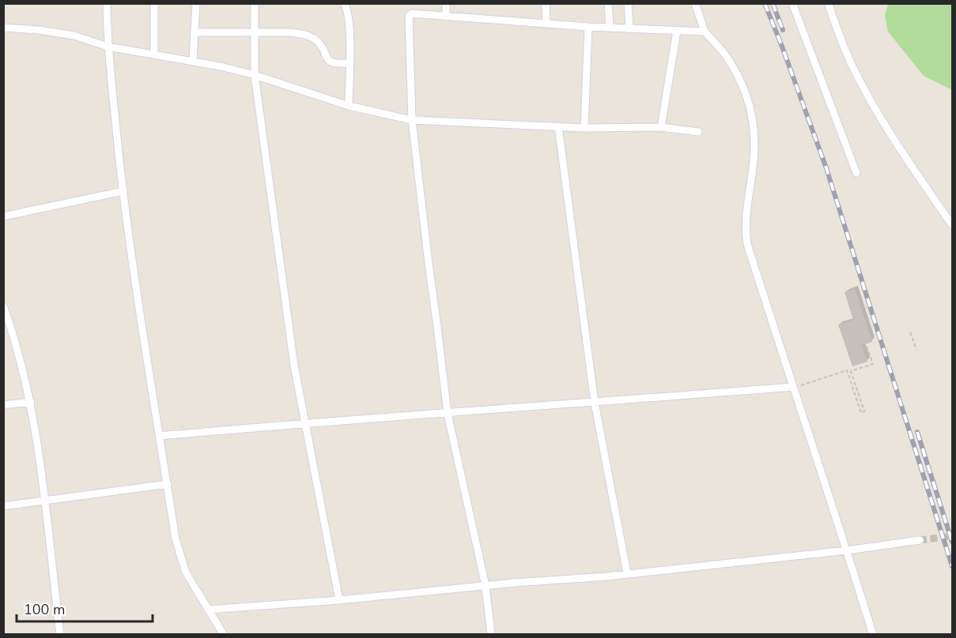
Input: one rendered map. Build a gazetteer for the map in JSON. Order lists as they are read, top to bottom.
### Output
{
  "scale_bar": "100 m"
}
